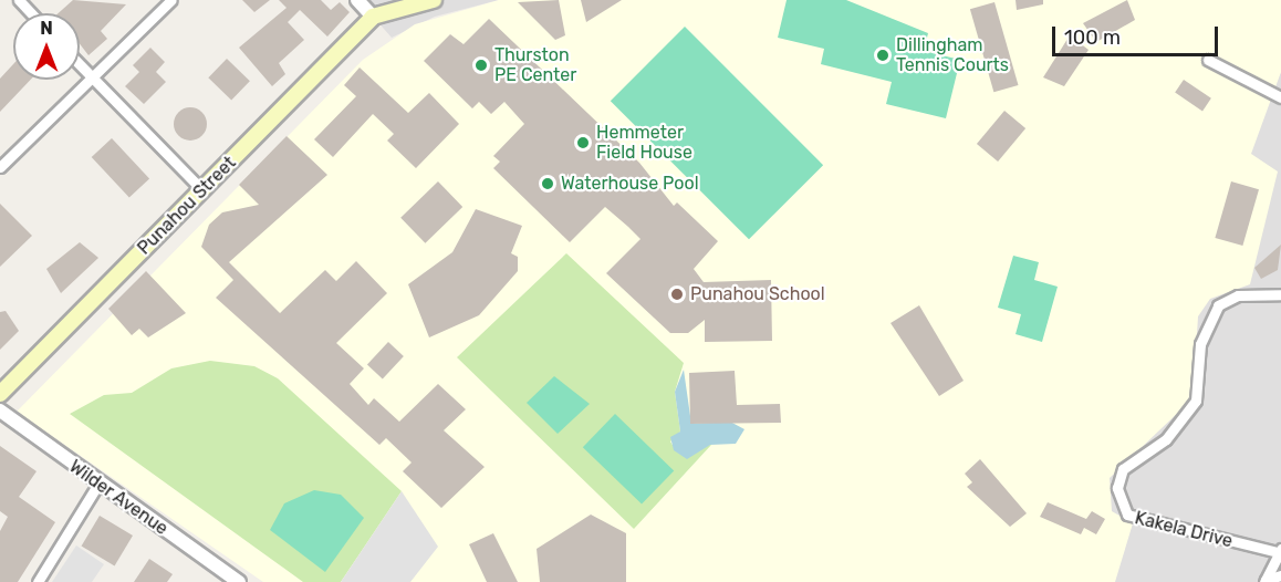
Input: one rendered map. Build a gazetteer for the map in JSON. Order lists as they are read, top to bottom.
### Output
{
  "streets": {
    "main road": ["Punahou Street"],
    "street": ["Wilder Avenue", "Kakela Drive"]
  },
  "places": [
    "Dillingham Tennis Courts",
    "Thurston PE Center",
    "Hemmeter Field House",
    "Waterhouse Pool",
    "Punahou School"
  ],
  "scale_bar": "100 m",
  "north": "top"
}
